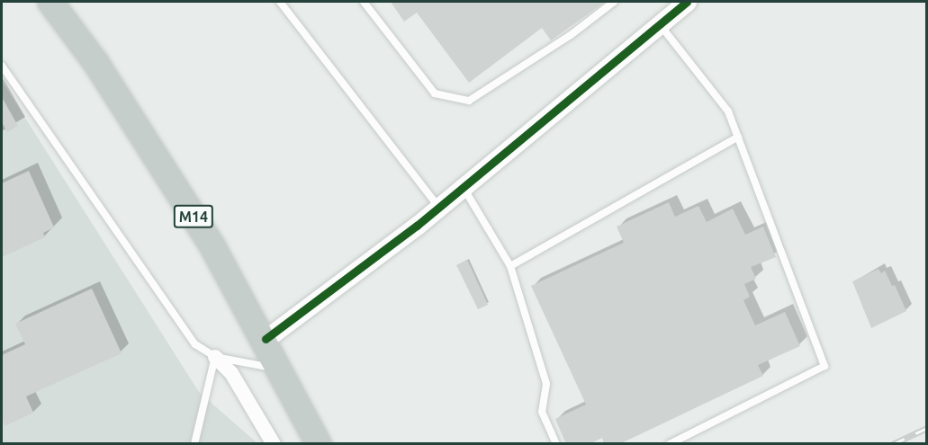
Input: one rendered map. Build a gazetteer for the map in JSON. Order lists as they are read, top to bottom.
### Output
{
  "streets": {
    "highway": ["M14"]
  }
}
